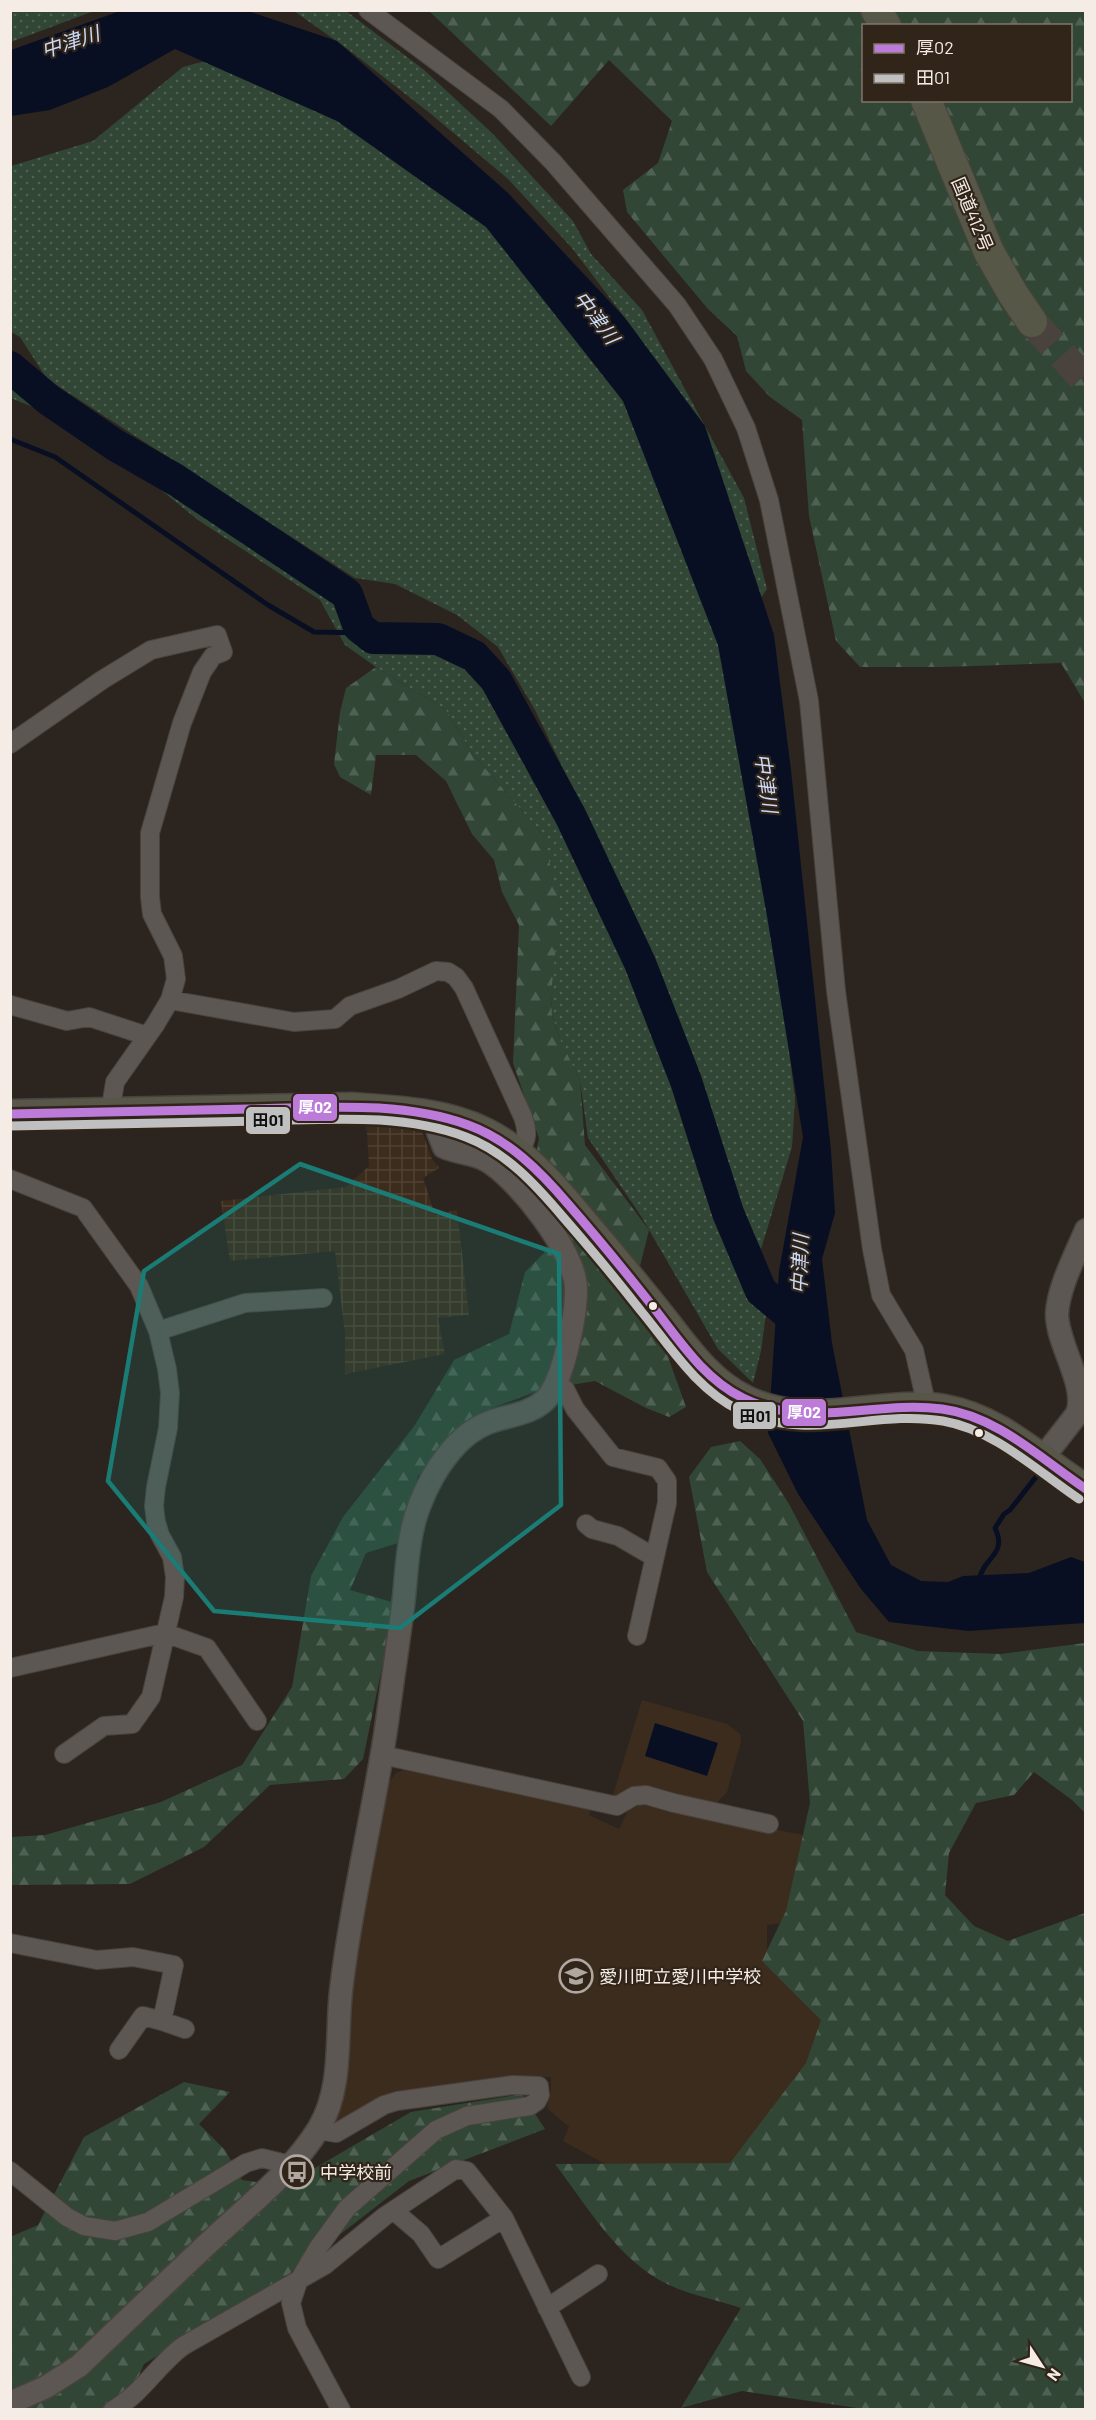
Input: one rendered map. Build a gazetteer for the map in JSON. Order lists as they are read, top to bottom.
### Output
{
  "streets": {
    "highway": ["国道412号"]
  },
  "water": ["中津川"],
  "places": {
    "school or university": ["愛川町立愛川中学校"],
    "bus stop": ["中学校前"]
  },
  "lines": ["transit line 厚02", "transit line 田01"],
  "legend": ["厚02", "田01"],
  "north": "bottom right"
}
